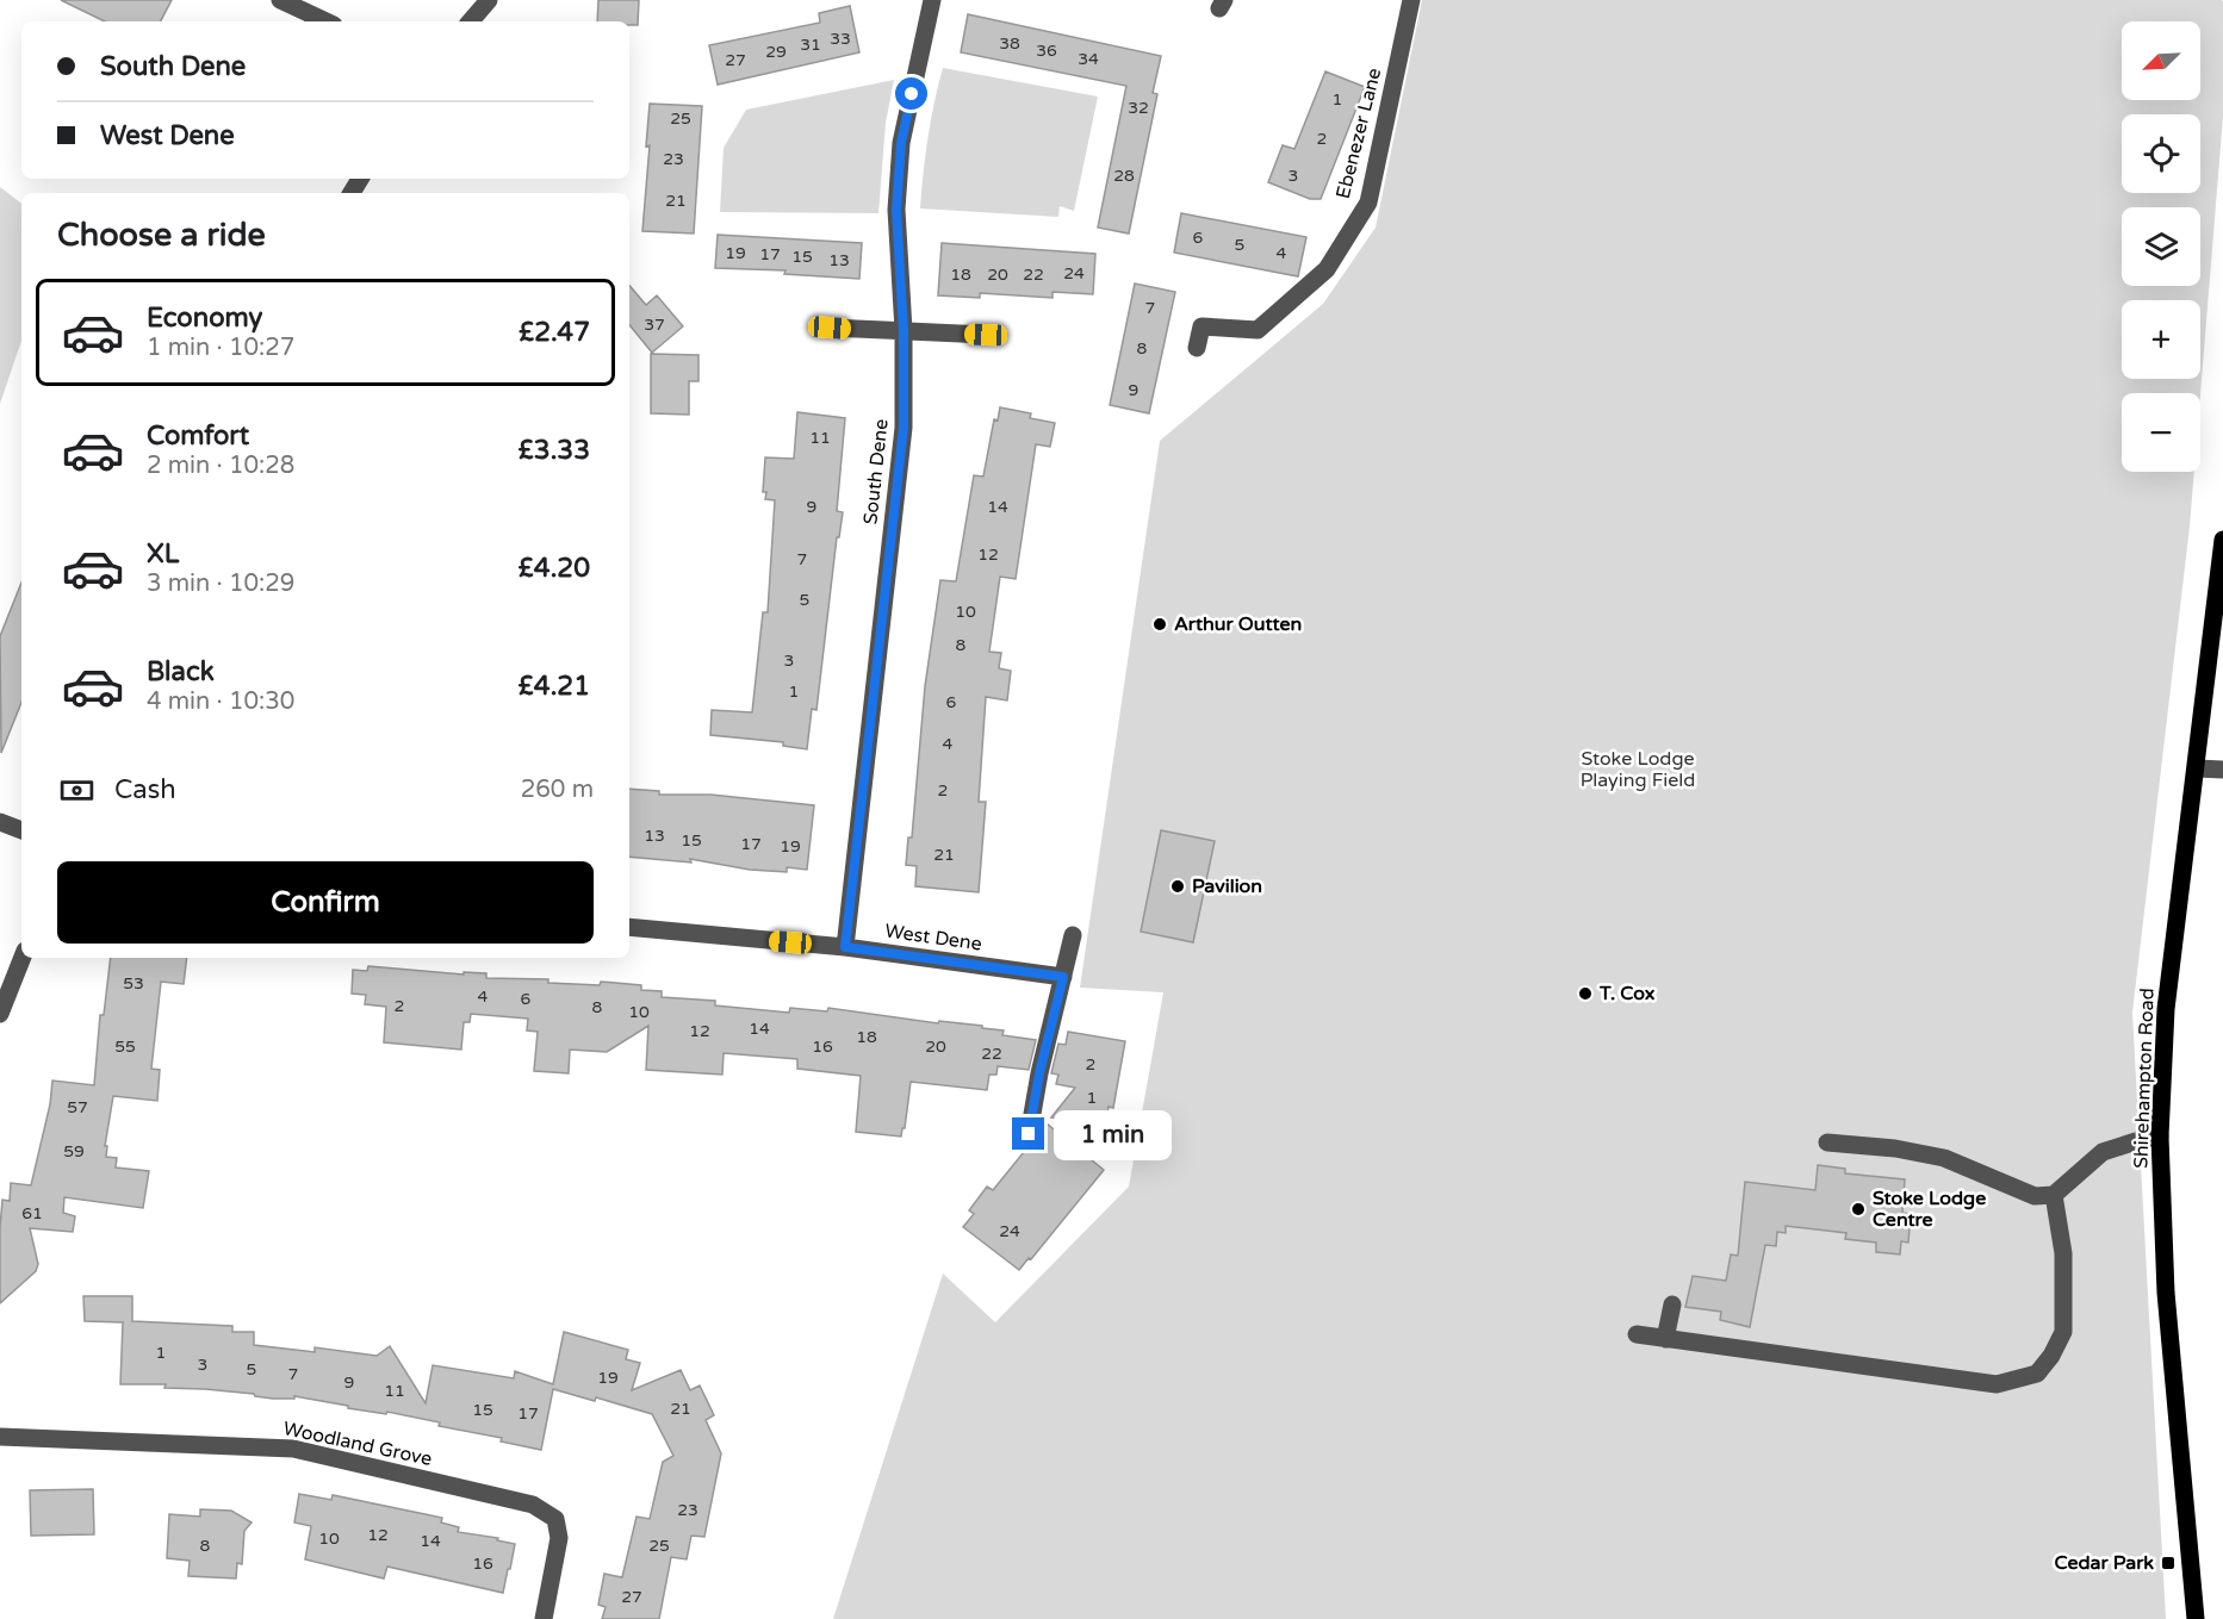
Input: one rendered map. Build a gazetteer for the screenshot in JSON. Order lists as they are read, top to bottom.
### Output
{
  "streets": {
    "main road": ["Shirehampton Road"],
    "street": [
      "Ebenezer Lane",
      "South Dene",
      "West Dene",
      "Woodland Grove"
    ]
  },
  "crossings": [
    ["South Dene", "West Dene"]
  ],
  "parks": ["Stoke Lodge Playing Field"],
  "places": {
    "other": [
      "Arthur Outten",
      "Pavilion",
      "T. Cox",
      "Stoke Lodge Centre"
    ],
    "transit": ["Cedar Park"]
  },
  "house_numbers": [
    "33",
    "38",
    "31",
    "36",
    "29",
    "34",
    "27",
    "1",
    "32",
    "25",
    "2",
    "23",
    "28",
    "3",
    "21",
    "6",
    "5",
    "19",
    "4",
    "17",
    "15",
    "13",
    "24",
    "18",
    "20",
    "22",
    "7",
    "37",
    "8",
    "9",
    "11",
    "9",
    "14",
    "12",
    "7",
    "5",
    "10",
    "8",
    "3",
    "1",
    "6",
    "4",
    "2",
    "13",
    "15",
    "17",
    "19",
    "21",
    "53",
    "4",
    "6",
    "2",
    "8",
    "10",
    "14",
    "12",
    "18",
    "55",
    "16",
    "20",
    "22",
    "2",
    "1",
    "57",
    "59",
    "61",
    "24",
    "1",
    "3",
    "5",
    "7",
    "19",
    "9",
    "11",
    "21",
    "15",
    "17",
    "23",
    "12",
    "10",
    "14",
    "8",
    "25",
    "16",
    "27"
  ],
  "north": "bottom left",
  "page": {
    "map_buttons": ["+", "−"],
    "banner": ["South Dene", "West Dene"],
    "heading": "Choose a ride",
    "list": [
      {
        "name": "Economy",
        "note": "1 min · 10:27",
        "value": "£2.47"
      },
      {
        "name": "Comfort",
        "note": "2 min · 10:28",
        "value": "£3.33"
      },
      {
        "name": "XL",
        "note": "3 min · 10:29",
        "value": "£4.20"
      },
      {
        "name": "Black",
        "note": "4 min · 10:30",
        "value": "£4.21"
      }
    ],
    "pay": ["Cash", "260 m"],
    "buttons": "Confirm",
    "bubble": "1 min"
  }
}
